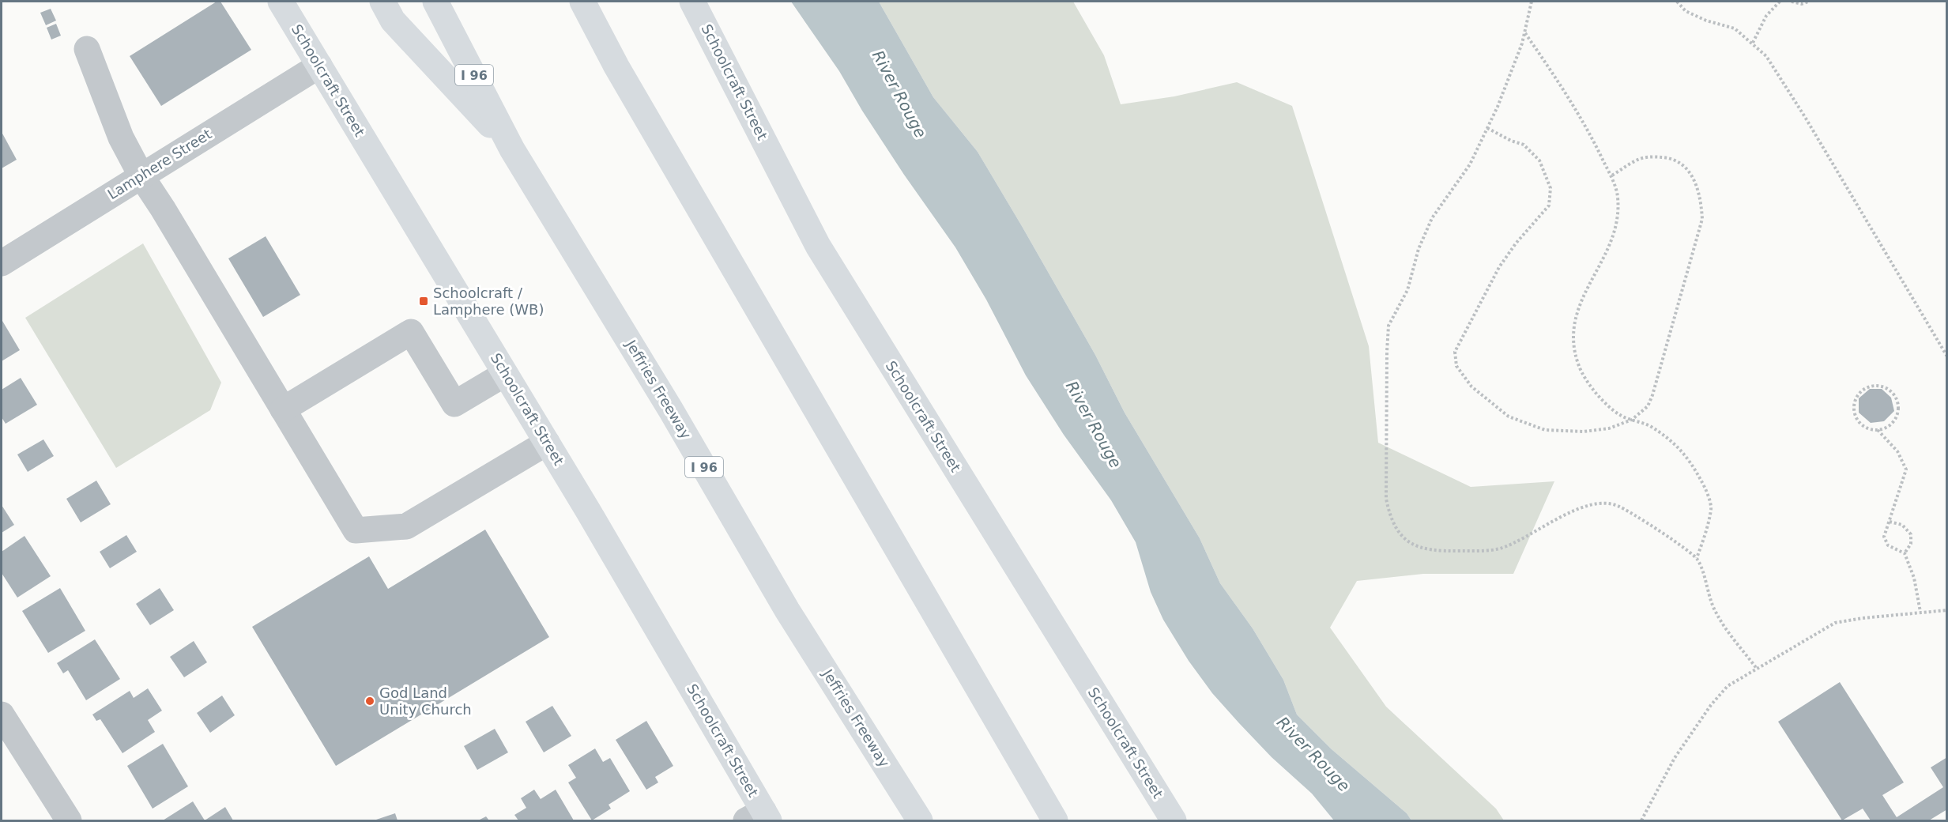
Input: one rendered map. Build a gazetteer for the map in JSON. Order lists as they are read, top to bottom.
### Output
{
  "streets": {
    "main road": ["I 96", "Schoolcraft Street", "Jeffries Freeway"],
    "street": ["Lamphere Street"]
  },
  "crossings": [
    ["Schoolcraft Street", "Lamphere Street"]
  ],
  "water": ["River Rouge"],
  "places": {
    "transit": ["Schoolcraft / Lamphere (WB)"],
    "other": ["God Land Unity Church"]
  }
}
